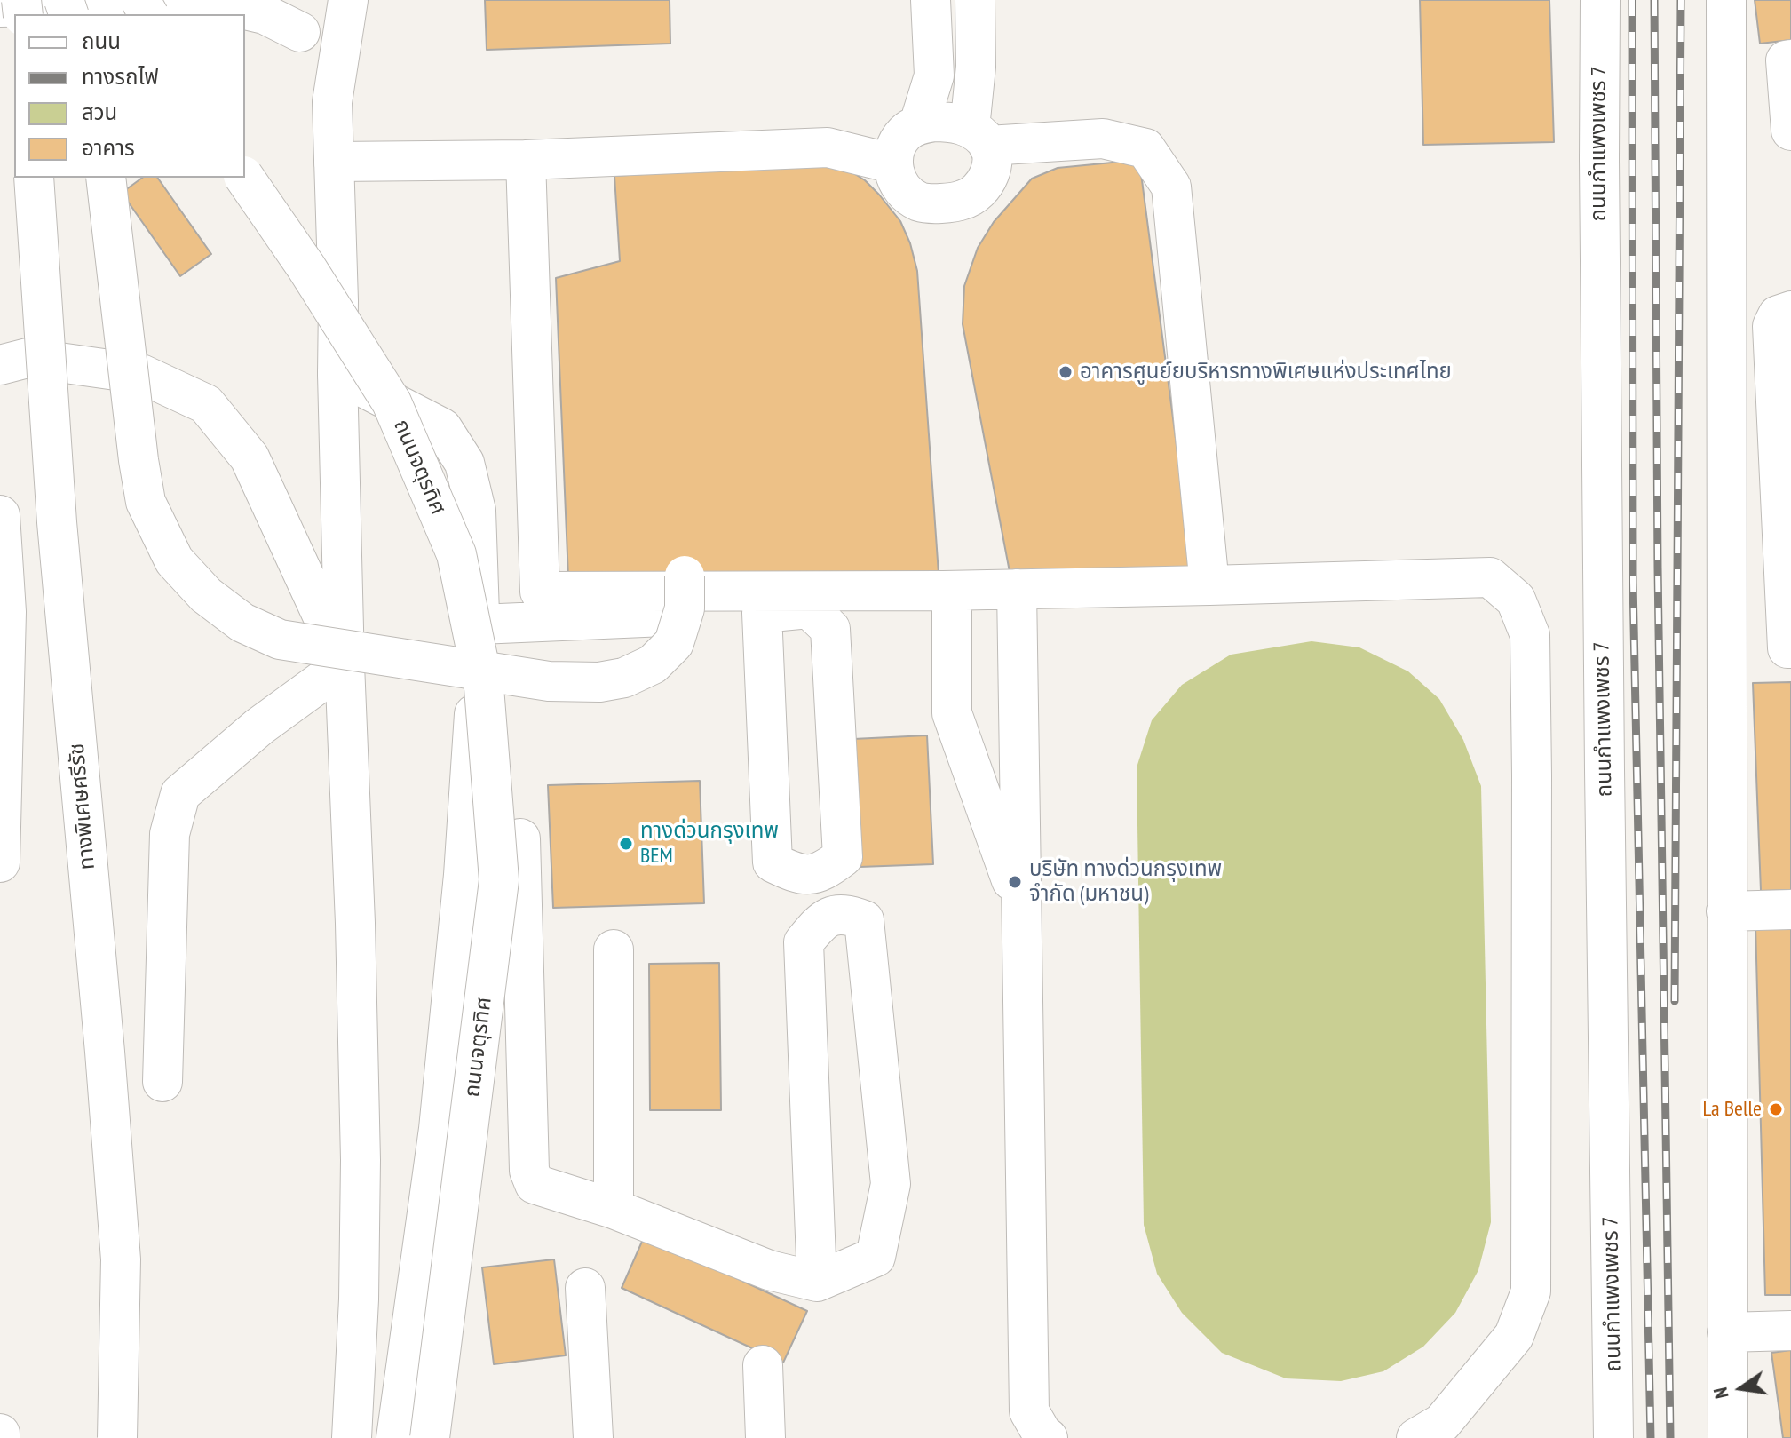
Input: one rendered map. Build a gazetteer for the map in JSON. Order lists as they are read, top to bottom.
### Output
{
  "streets": {
    "main road": ["ถนนกำแพงเพชร 7", "ถนนจตุรทิศ", "ทางพิเศษศรีรัช"]
  },
  "places": [
    "อาคารศูนย์ยบริหารทางพิเศษแห่งประเทศไทย",
    "ทางด่วนกรุงเทพ BEM",
    "บริษัท ทางด่วนกรุงเทพ จำกัด (มหาชน)",
    "La Belle"
  ],
  "legend": [
    "ถนน",
    "ทางรถไฟ",
    "สวน",
    "อาคาร"
  ],
  "north": "left"
}
